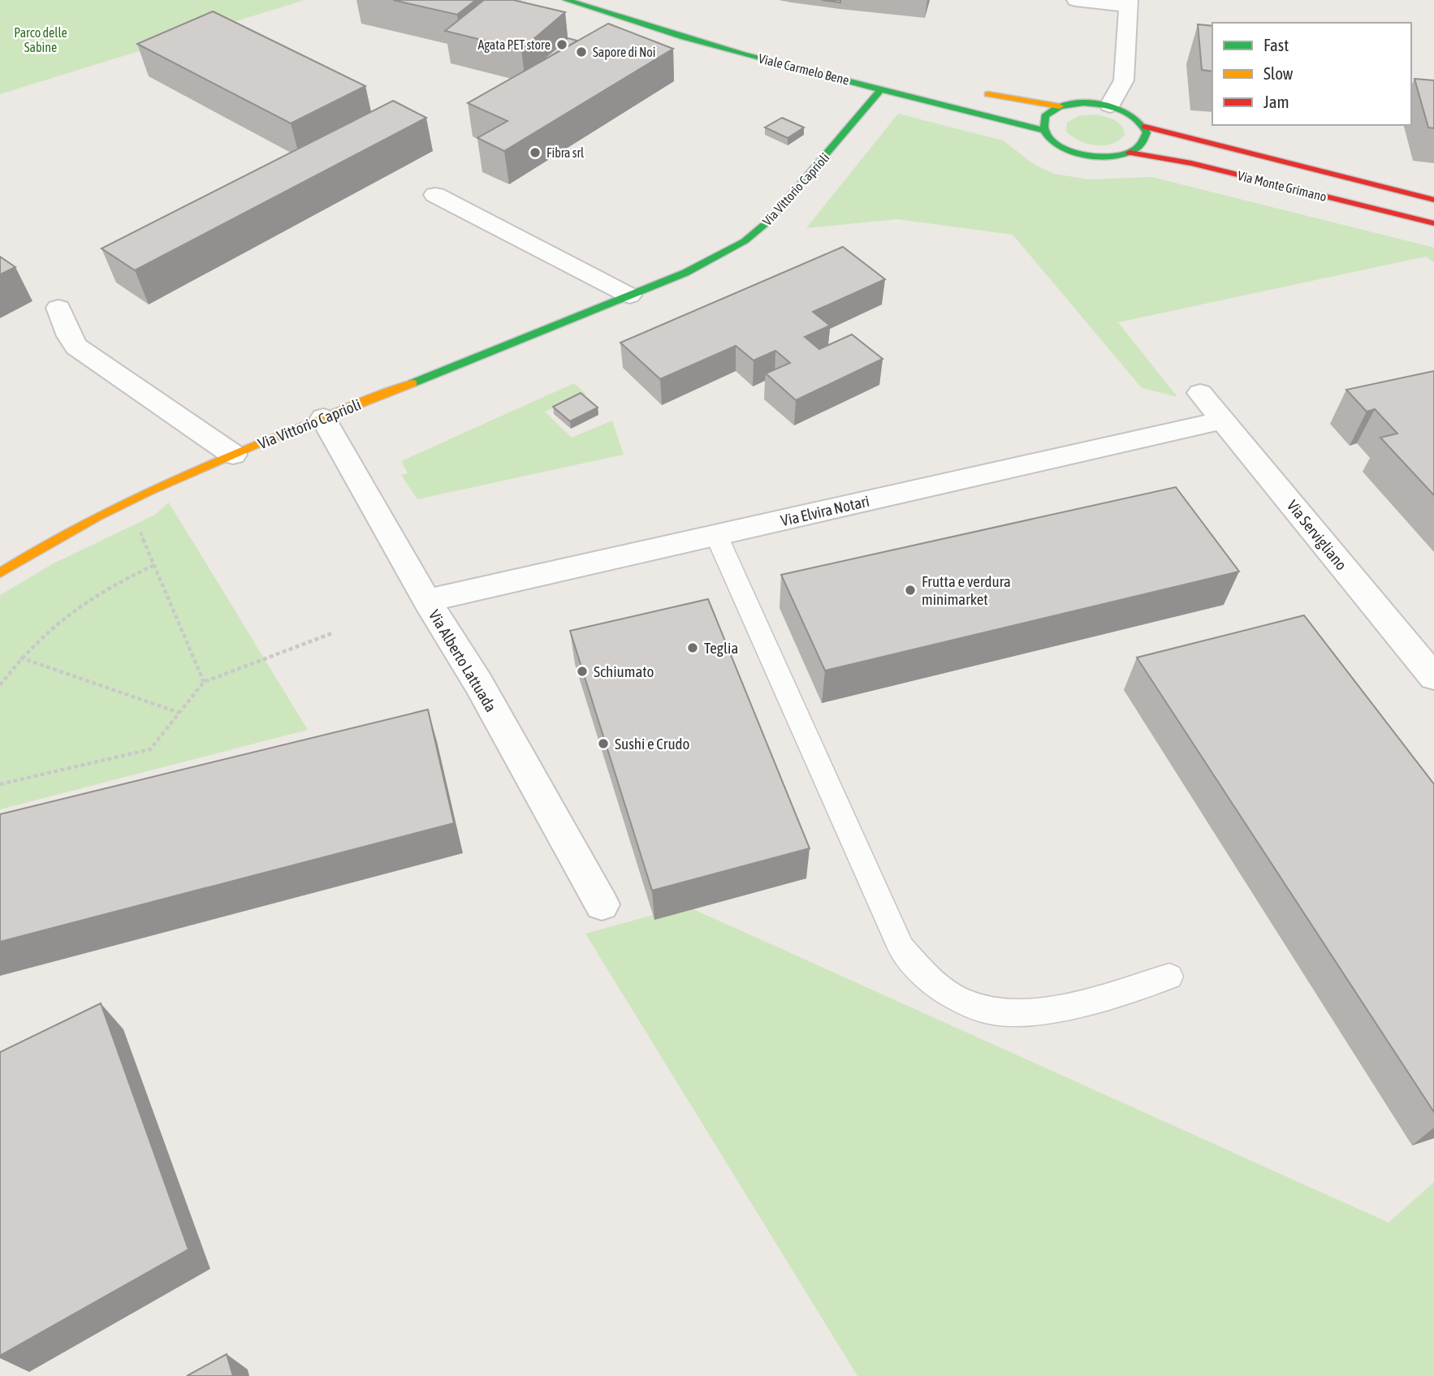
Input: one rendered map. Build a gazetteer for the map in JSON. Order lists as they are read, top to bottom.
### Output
{
  "streets": {
    "street": [
      "Viale Carmelo Bene",
      "Via Monte Grimano",
      "Via Vittorio Caprioli",
      "Via Elvira Notari",
      "Via Servigliano",
      "Via Alberto Lattuada"
    ]
  },
  "crossings": [
    ["Viale Carmelo Bene", "Via Monte Grimano"],
    ["Viale Carmelo Bene", "Via Vittorio Caprioli"],
    ["Via Vittorio Caprioli", "Via Alberto Lattuada"],
    ["Via Elvira Notari", "Via Servigliano"],
    ["Via Elvira Notari", "Via Alberto Lattuada"]
  ],
  "parks": ["Parco delle Sabine"],
  "places": [
    "Agata PET store",
    "Sapore di Noi",
    "Fibra srl",
    "Frutta e verdura minimarket",
    "Teglia",
    "Schiumato",
    "Sushi e Crudo"
  ],
  "legend": ["Fast", "Slow", "Jam"]
}
